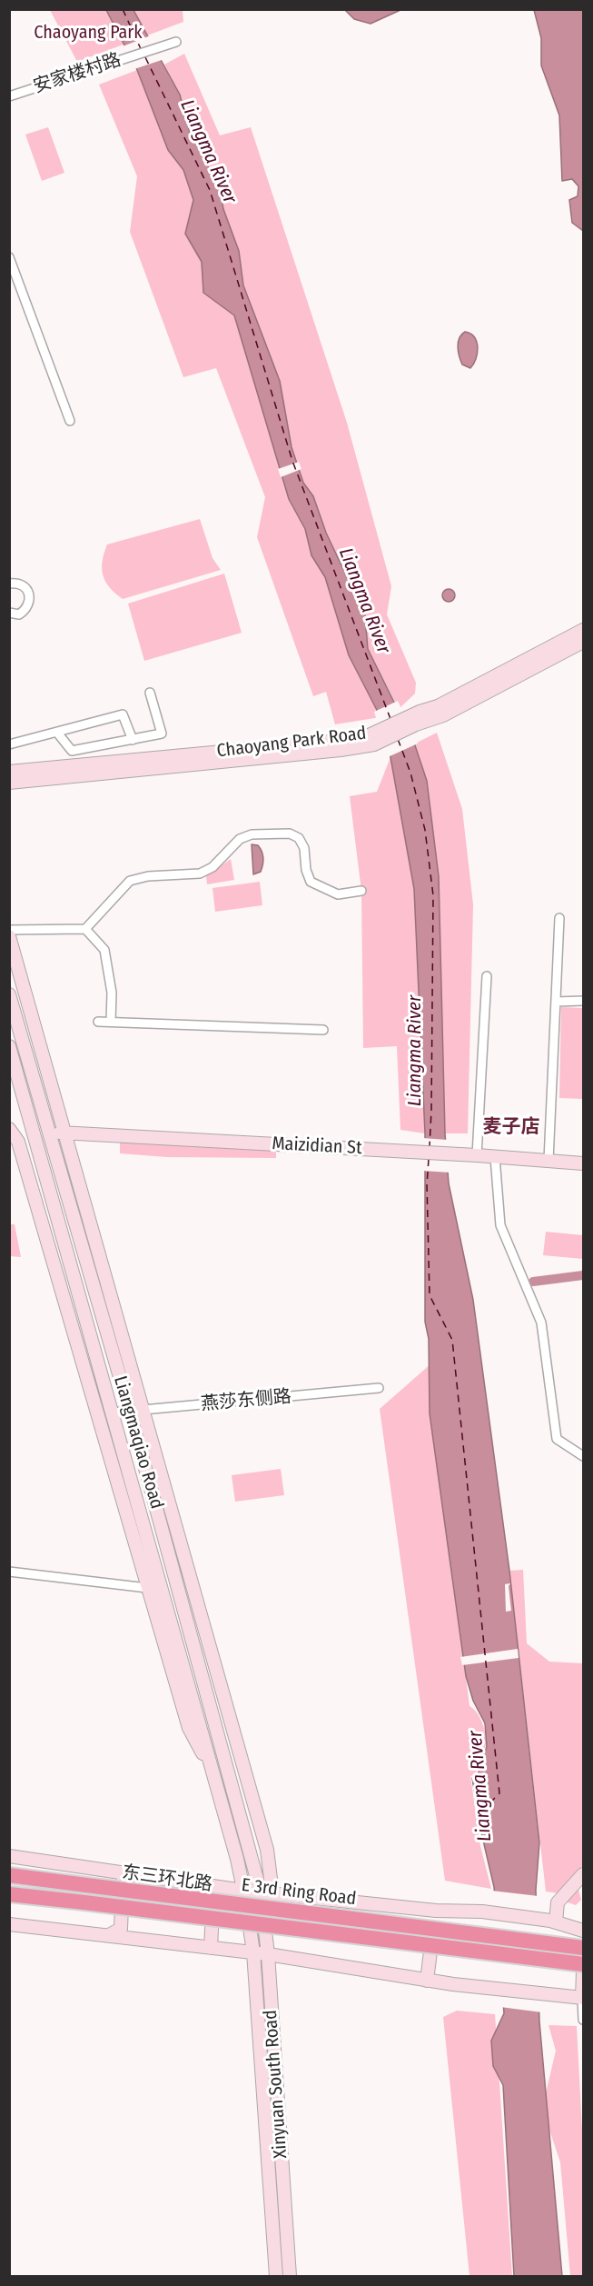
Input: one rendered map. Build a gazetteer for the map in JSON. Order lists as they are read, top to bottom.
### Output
{
  "streets": {
    "highway": ["E 3rd Ring Road"],
    "street": [
      "安家楼村路",
      "Chaoyang Park Road",
      "Maizidian St",
      "燕莎东侧路",
      "Liangmaqiao Road",
      "东三环北路",
      "Xinyuan South Road"
    ]
  },
  "crossings": [
    ["Maizidian St", "Liangmaqiao Road"],
    ["燕莎东侧路", "Liangmaqiao Road"],
    ["燕莎东侧路", "Xinyuan South Road"],
    ["Liangmaqiao Road", "东三环北路"],
    ["Liangmaqiao Road", "Xinyuan South Road"],
    ["东三环北路", "Xinyuan South Road"]
  ],
  "districts": ["麦子店"],
  "water": ["Liangma River"],
  "parks": ["Chaoyang Park"]
}
